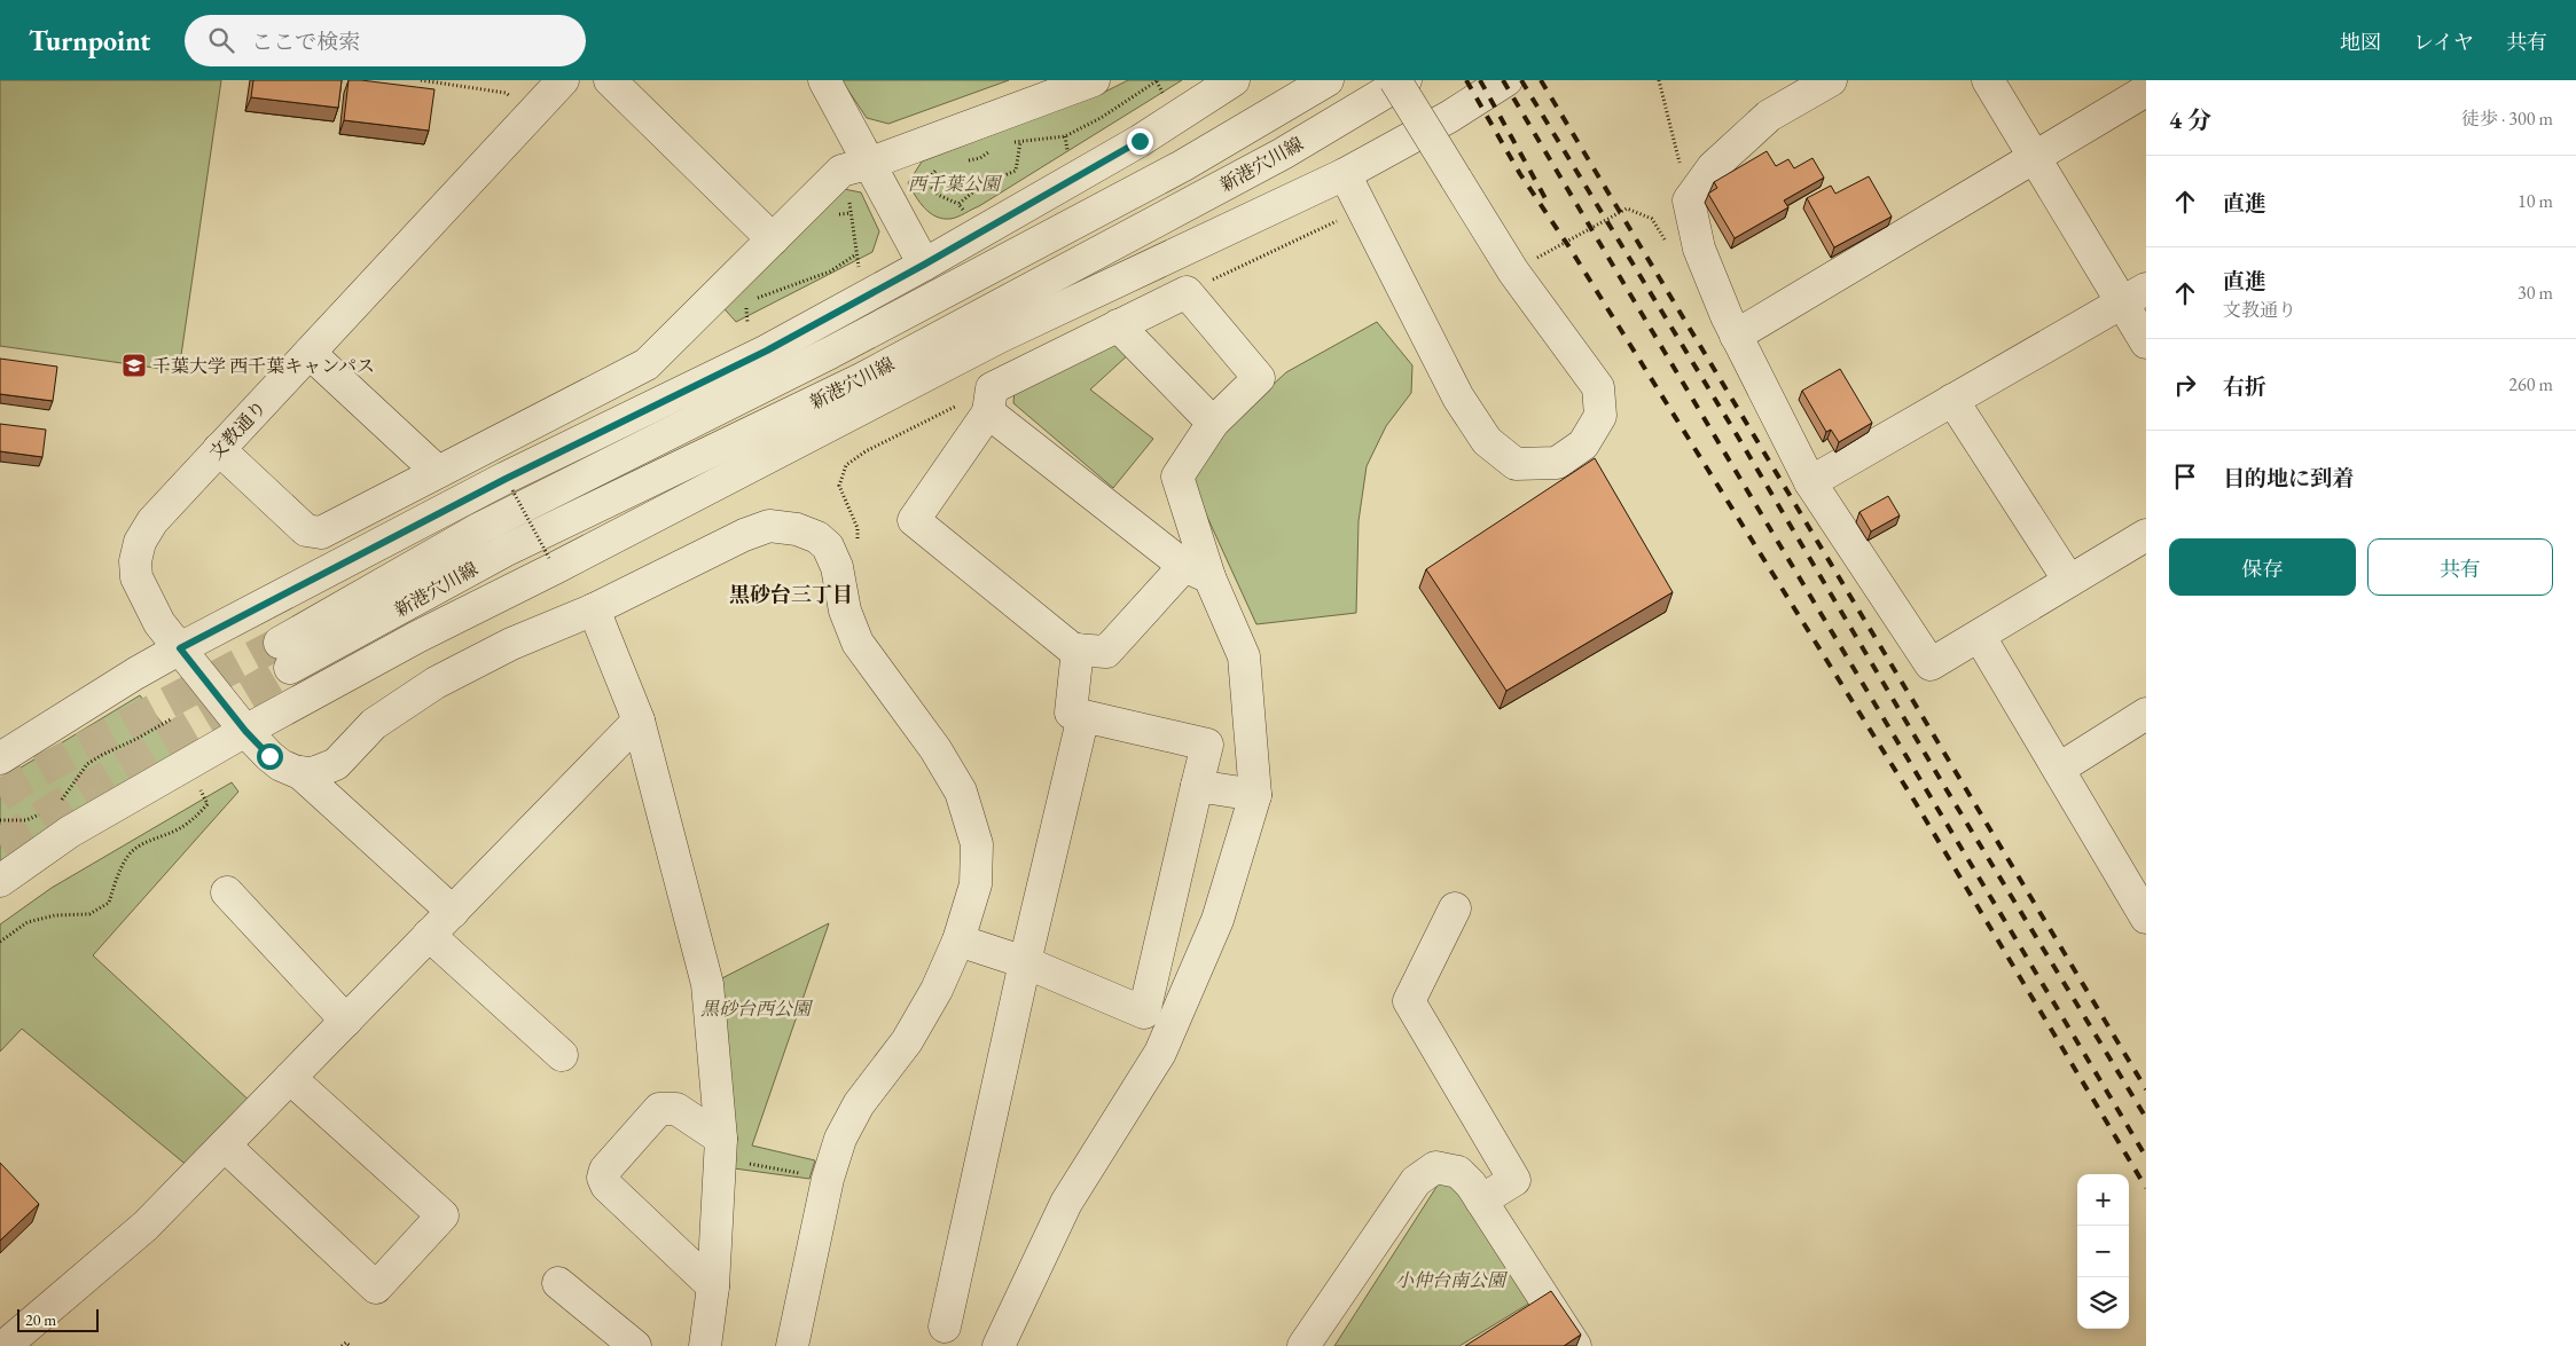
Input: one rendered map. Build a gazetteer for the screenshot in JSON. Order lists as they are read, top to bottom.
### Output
{
  "streets": {
    "street": ["新港穴川線", "文教通り"]
  },
  "districts": ["黒砂台三丁目"],
  "parks": ["西千葉公園", "黒砂台西公園", "小仲台南公園"],
  "places": {
    "school or university": ["千葉大学 西千葉キャンパス"]
  },
  "scale_bar": "20 m",
  "page": {
    "header": "Turnpoint",
    "search": "ここで検索",
    "nav": ["地図", "レイヤ", "共有"],
    "heading": ["4 分", "徒歩 · 300 m"],
    "list": [
      ["直進", "10 m"],
      ["直進", "文教通り", "30 m"],
      ["右折", "260 m"],
      "目的地に到着"
    ],
    "buttons": ["保存", "共有"],
    "map_buttons": ["+", "−"],
    "scale": "20 m"
  }
}
